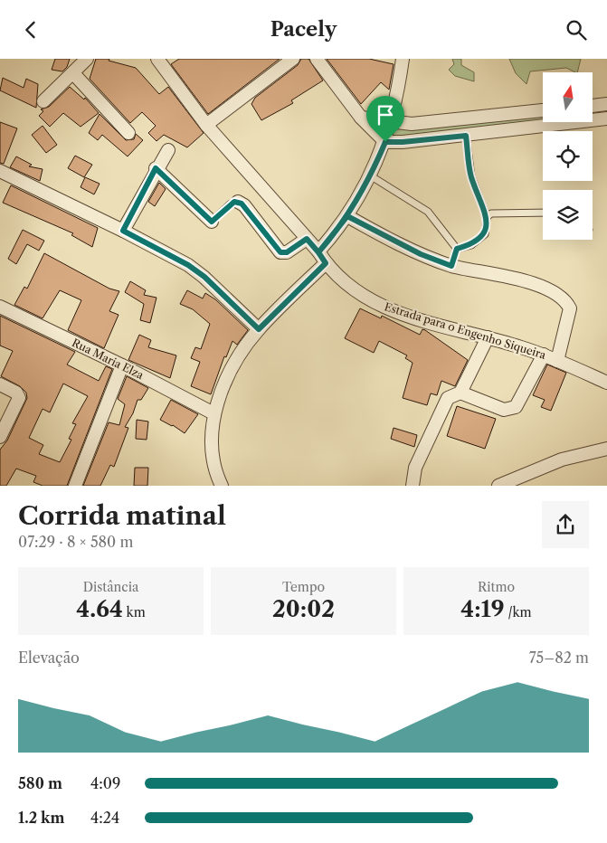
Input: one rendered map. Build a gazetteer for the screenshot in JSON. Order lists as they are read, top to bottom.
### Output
{
  "streets": {
    "street": ["Estrada para o Engenho Siqueira", "Rua Maria Elza"]
  },
  "north": "top",
  "page": {
    "header": "Pacely",
    "heading": ["Corrida matinal", "07:29 · 8 × 580 m"],
    "stats": [
      ["Distância", "4.64 km"],
      ["Tempo", "20:02"],
      ["Ritmo", "4:19 /km"]
    ],
    "chart": ["Elevação", "75–82 m"],
    "list": [
      {
        "name": "580 m",
        "note": "4:09"
      },
      {
        "name": "1.2 km",
        "note": "4:24"
      }
    ]
  }
}
